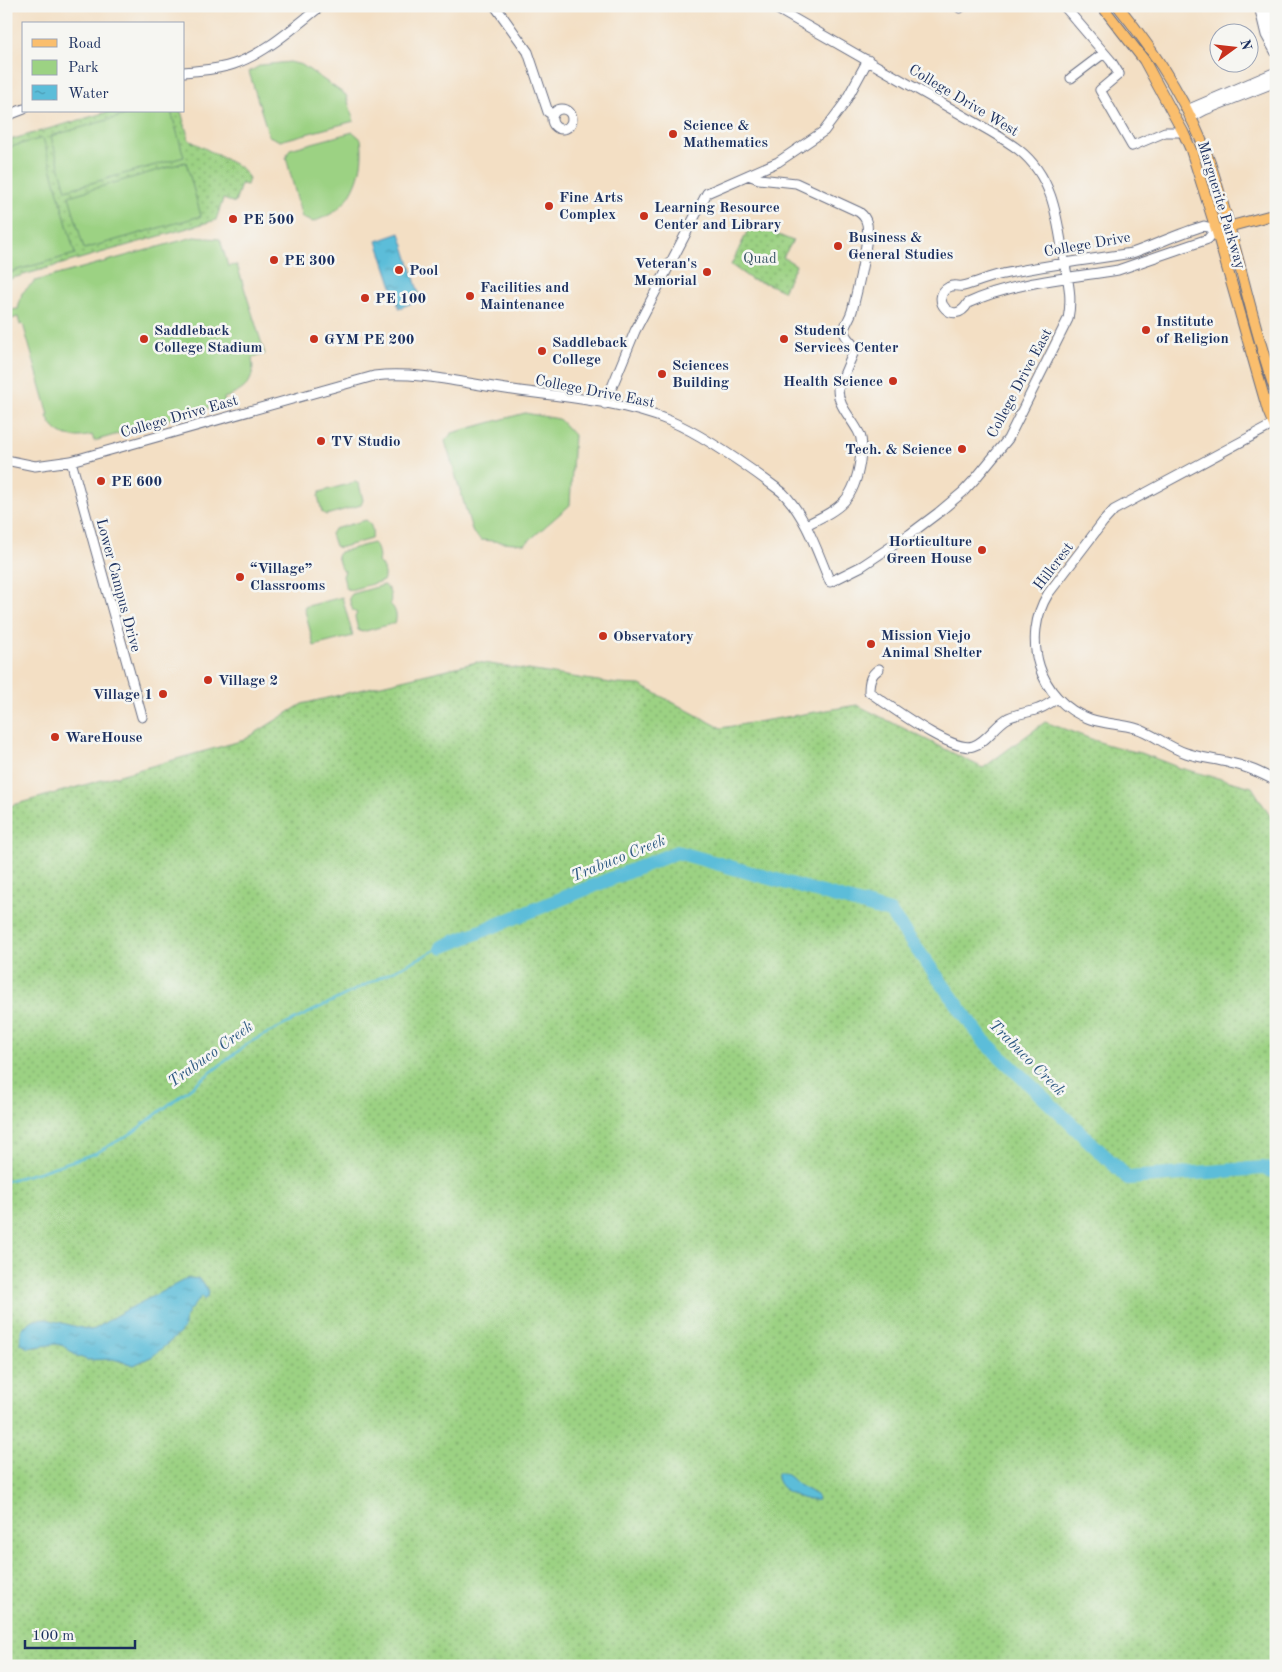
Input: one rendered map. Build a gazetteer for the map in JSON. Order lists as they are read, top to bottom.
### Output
{
  "streets": {
    "main road": ["Marguerite Parkway", "College Drive"],
    "street": [
      "College Drive West",
      "College Drive East",
      "Hillcrest",
      "Lower Campus Drive"
    ]
  },
  "crossings": [
    ["College Drive West", "College Drive"],
    ["College Drive West", "College Drive East"],
    ["Marguerite Parkway", "College Drive"],
    ["Marguerite Parkway", "Hillcrest"],
    ["College Drive", "College Drive East"],
    ["College Drive East", "Lower Campus Drive"]
  ],
  "water": ["Trabuco Creek"],
  "parks": ["Quad"],
  "places": [
    "Science & Mathematics",
    "Fine Arts Complex",
    "Learning Resource Center and Library",
    "PE 500",
    "Business & General Studies",
    "PE 300",
    "Pool",
    "Veteran's Memorial",
    "Facilities and Maintenance",
    "PE 100",
    "Institute of Religion",
    "Saddleback College Stadium",
    "GYM PE 200",
    "Student Services Center",
    "Saddleback College",
    "Sciences Building",
    "Health Science",
    "TV Studio",
    "Tech. & Science",
    "PE 600",
    "Horticulture Green House",
    "“Village” Classrooms",
    "Observatory",
    "Mission Viejo Animal Shelter",
    "Village 2",
    "Village 1",
    "WareHouse"
  ],
  "legend": ["Road", "Park", "Water"],
  "scale_bar": "100 m",
  "north": "right"
}
